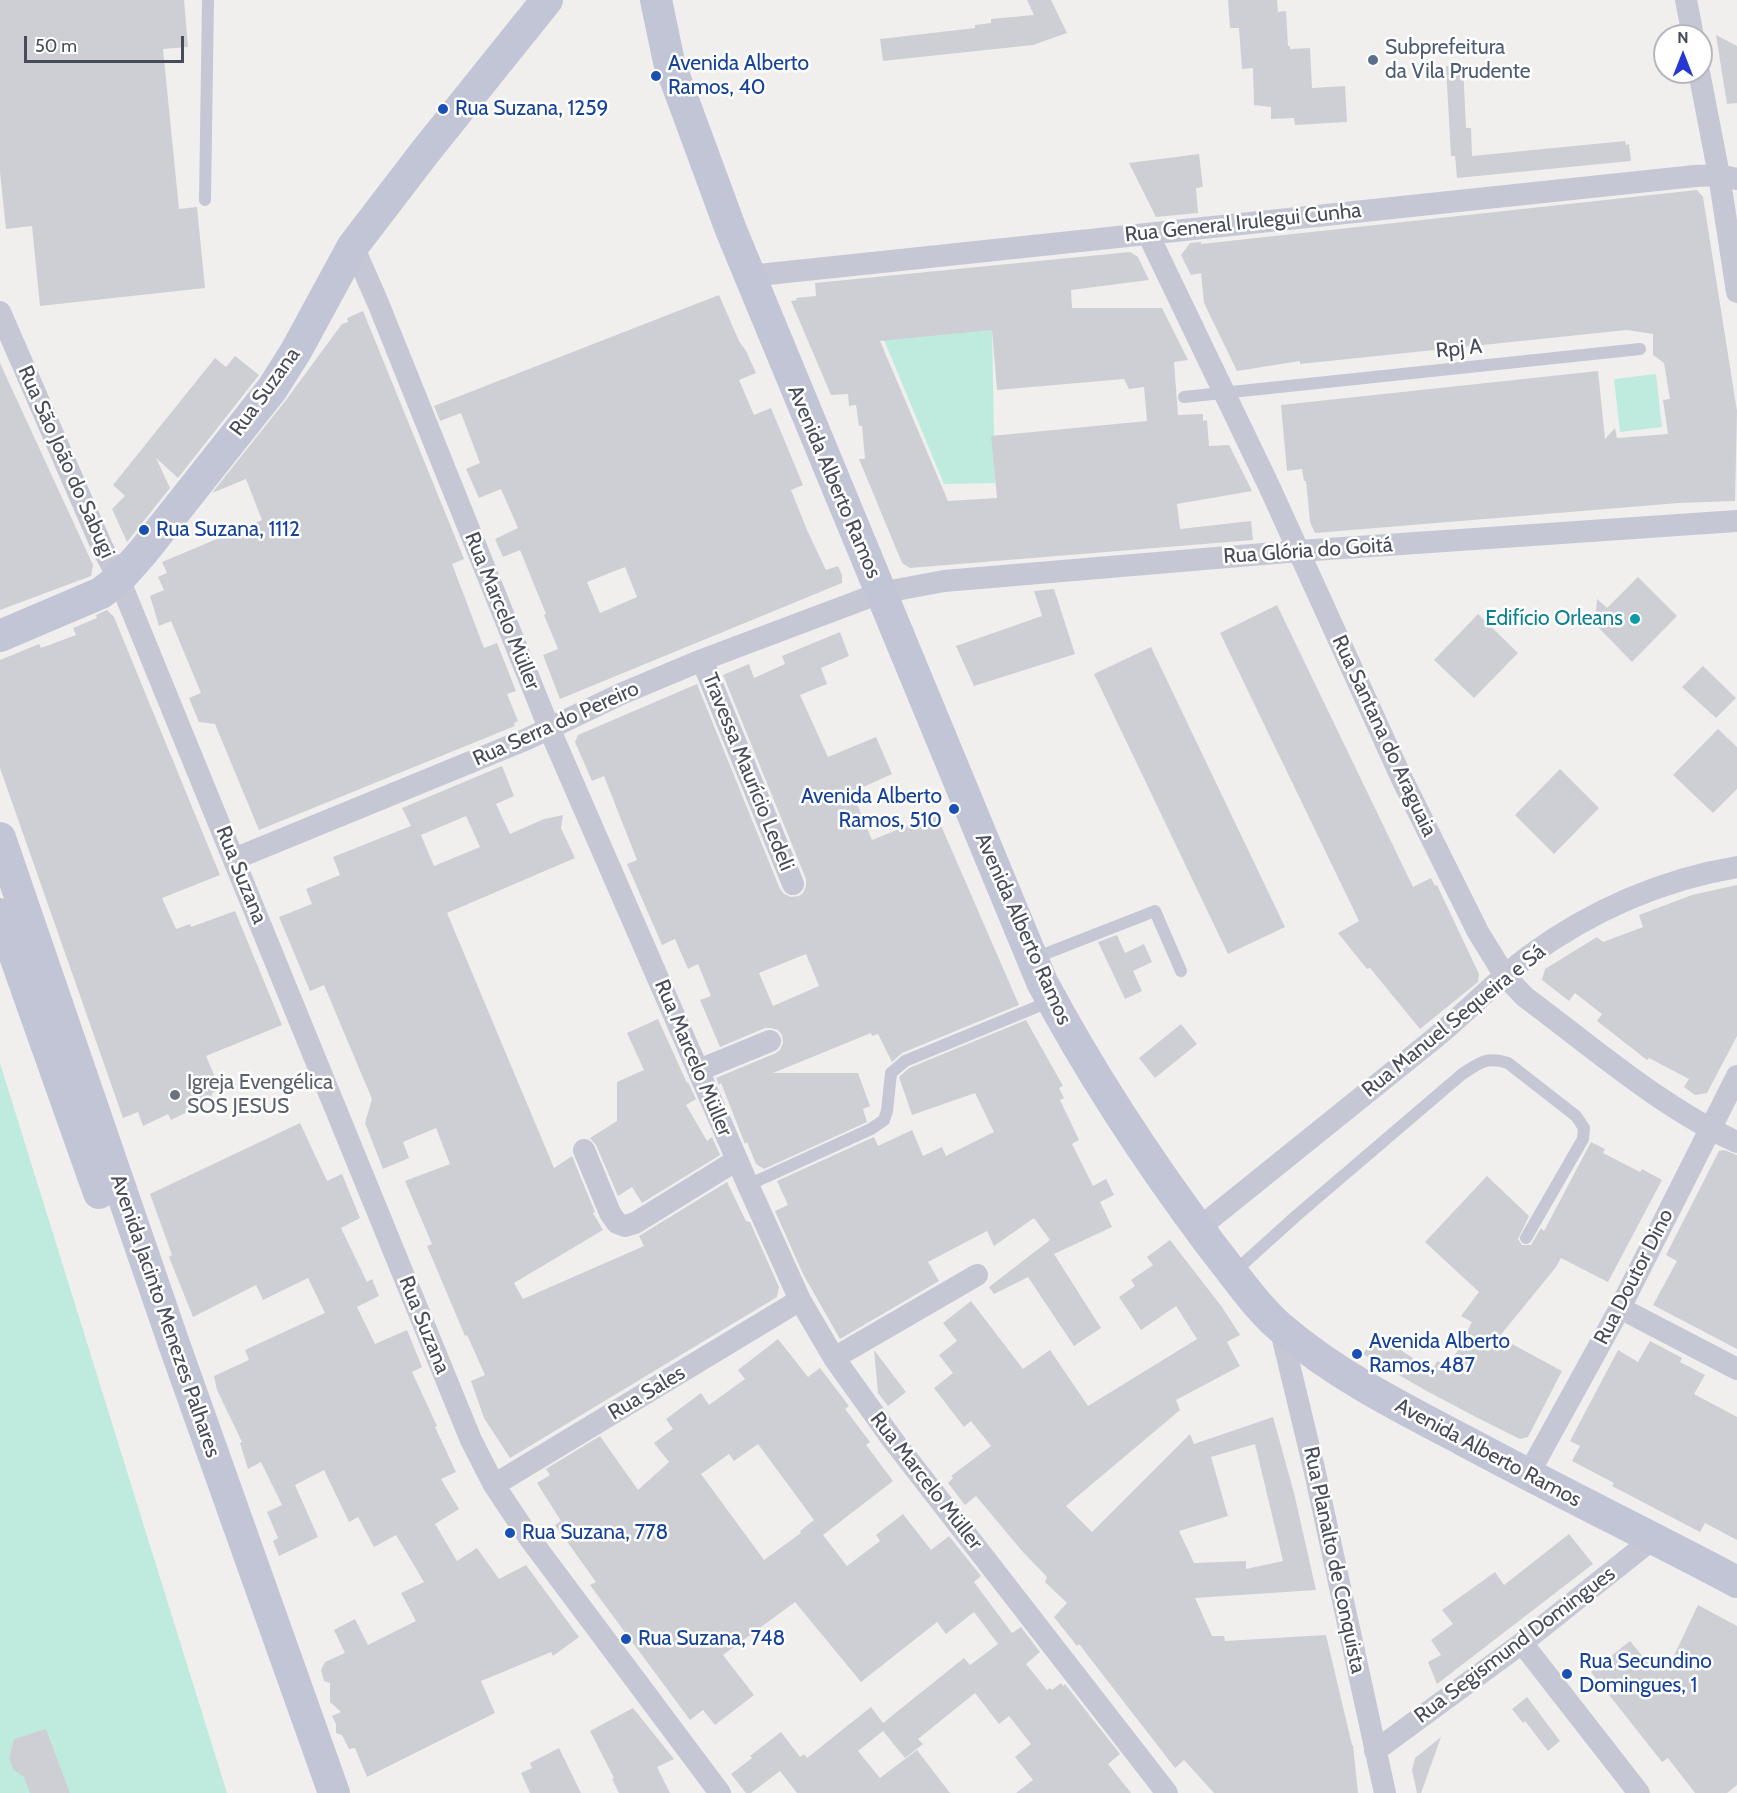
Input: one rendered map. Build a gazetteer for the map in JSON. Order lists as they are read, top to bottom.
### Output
{
  "streets": {
    "main road": ["Rua Suzana", "Avenida Alberto Ramos", "Avenida Jacinto Menezes Palhares"],
    "street": [
      "Rua General Irulegui Cunha",
      "Rua São João do Sabugi",
      "Rua Glória do Goitá",
      "Rua Marcelo Müller",
      "Rua Serra do Pereiro",
      "Rua Santana do Araguaia",
      "Travessa Maurício Ledeli",
      "Rua Manuel Sequeira e Sá",
      "Rua Doutor Dino",
      "Rua Sales",
      "Rua Planalto de Conquista",
      "Rua Segismund Domingues"
    ],
    "lane": ["Rpj A"]
  },
  "crossings": [
    ["Rua General Irulegui Cunha", "Avenida Alberto Ramos"],
    ["Rua General Irulegui Cunha", "Rua Santana do Araguaia"],
    ["Rpj A", "Rua Santana do Araguaia"],
    ["Rua Suzana", "Rua São João do Sabugi"],
    ["Rua Suzana", "Rua Marcelo Müller"],
    ["Rua Suzana", "Rua Serra do Pereiro"],
    ["Rua Suzana", "Rua Sales"],
    ["Avenida Alberto Ramos", "Rua Glória do Goitá"],
    ["Avenida Alberto Ramos", "Rua Serra do Pereiro"],
    ["Avenida Alberto Ramos", "Rua Manuel Sequeira e Sá"],
    ["Avenida Alberto Ramos", "Rua Doutor Dino"],
    ["Avenida Alberto Ramos", "Rua Planalto de Conquista"],
    ["Avenida Alberto Ramos", "Rua Segismund Domingues"],
    ["Rua Glória do Goitá", "Rua Serra do Pereiro"],
    ["Rua Glória do Goitá", "Rua Santana do Araguaia"],
    ["Rua Marcelo Müller", "Rua Serra do Pereiro"],
    ["Rua Marcelo Müller", "Rua Sales"],
    ["Rua Serra do Pereiro", "Travessa Maurício Ledeli"],
    ["Rua Santana do Araguaia", "Rua Manuel Sequeira e Sá"],
    ["Rua Santana do Araguaia", "Rua Doutor Dino"],
    ["Rua Planalto de Conquista", "Rua Segismund Domingues"]
  ],
  "places": [
    "Subprefeitura da Vila Prudente",
    "Avenida Alberto Ramos, 40",
    "Rua Suzana, 1259",
    "Rua Suzana, 1112",
    "Edifício Orleans",
    "Avenida Alberto Ramos, 510",
    "Igreja Evengélica SOS JESUS",
    "Avenida Alberto Ramos, 487",
    "Rua Suzana, 778",
    "Rua Suzana, 748",
    "Rua Secundino Domingues, 1"
  ],
  "scale_bar": "50 m",
  "north": "top"
}
